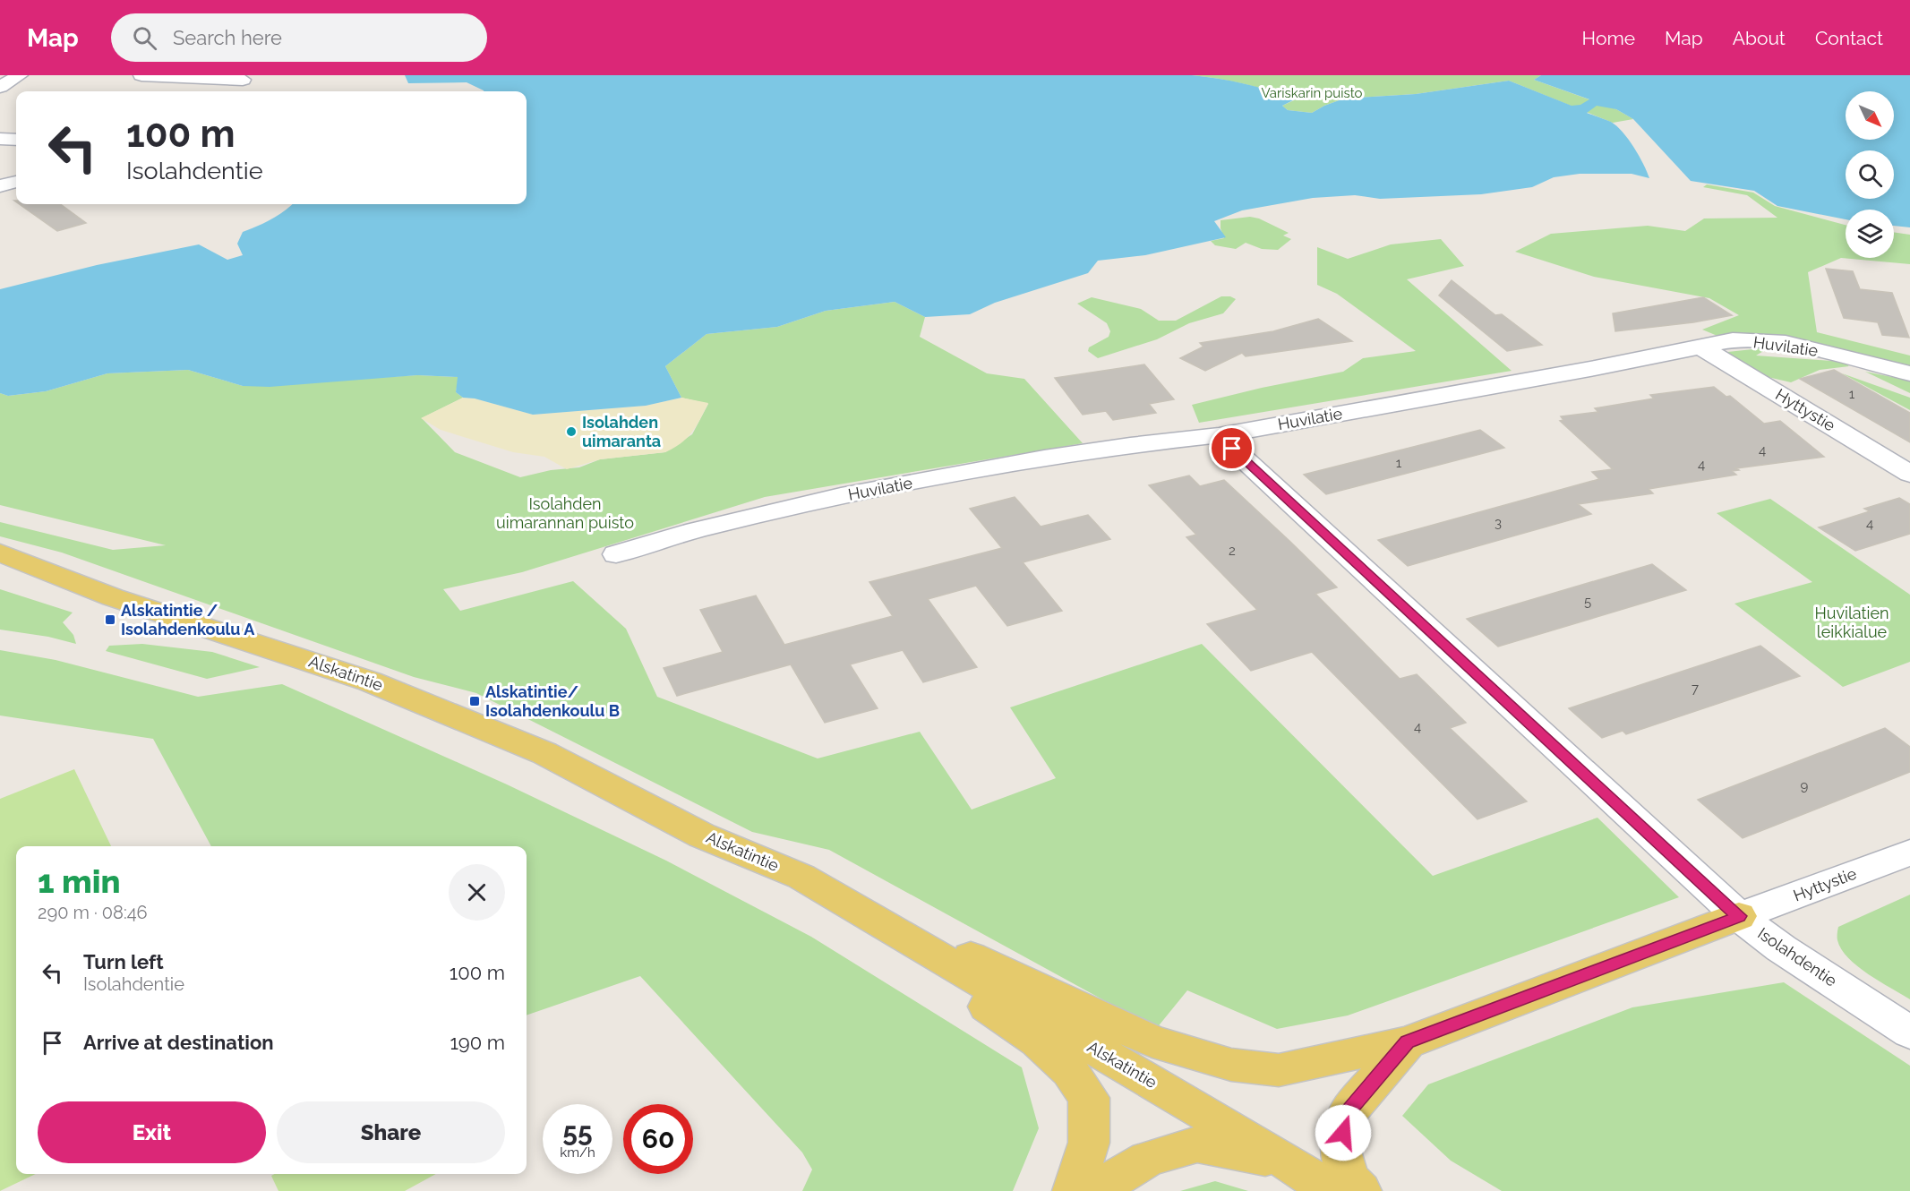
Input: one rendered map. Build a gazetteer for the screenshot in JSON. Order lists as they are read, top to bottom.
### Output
{
  "streets": {
    "main road": ["Alskatintie"],
    "street": ["Huvilatie", "Hyttystie", "Isolahdentie"]
  },
  "crossings": [
    ["Huvilatie", "Hyttystie"],
    ["Huvilatie", "Isolahdentie"],
    ["Hyttystie", "Isolahdentie"]
  ],
  "parks": ["Variskarin puisto", "Isolahden uimarannan puisto", "Huvilatien leikkialue"],
  "places": {
    "other": ["Isolahden uimaranta"],
    "transit": ["Alskatintie / Isolahdenkoulu A", "Alskatintie/ Isolahdenkoulu B"]
  },
  "house_numbers": [
    "1",
    "4",
    "1",
    "4",
    "3",
    "4",
    "2",
    "5",
    "7",
    "4",
    "9"
  ],
  "north": "bottom right",
  "page": {
    "header": "Map",
    "search": "Search here",
    "nav": [
      "Home",
      "Map",
      "About",
      "Contact"
    ],
    "turn": ["100 m", "Isolahdentie"],
    "heading": ["1 min", "290 m · 08:46"],
    "list": [
      {
        "name": "Turn left",
        "note": "Isolahdentie",
        "value": "100 m"
      },
      {
        "name": "Arrive at destination",
        "value": "190 m"
      }
    ],
    "buttons": ["Exit", "Share"],
    "speed": "55 km/h",
    "limit": "60"
  }
}
